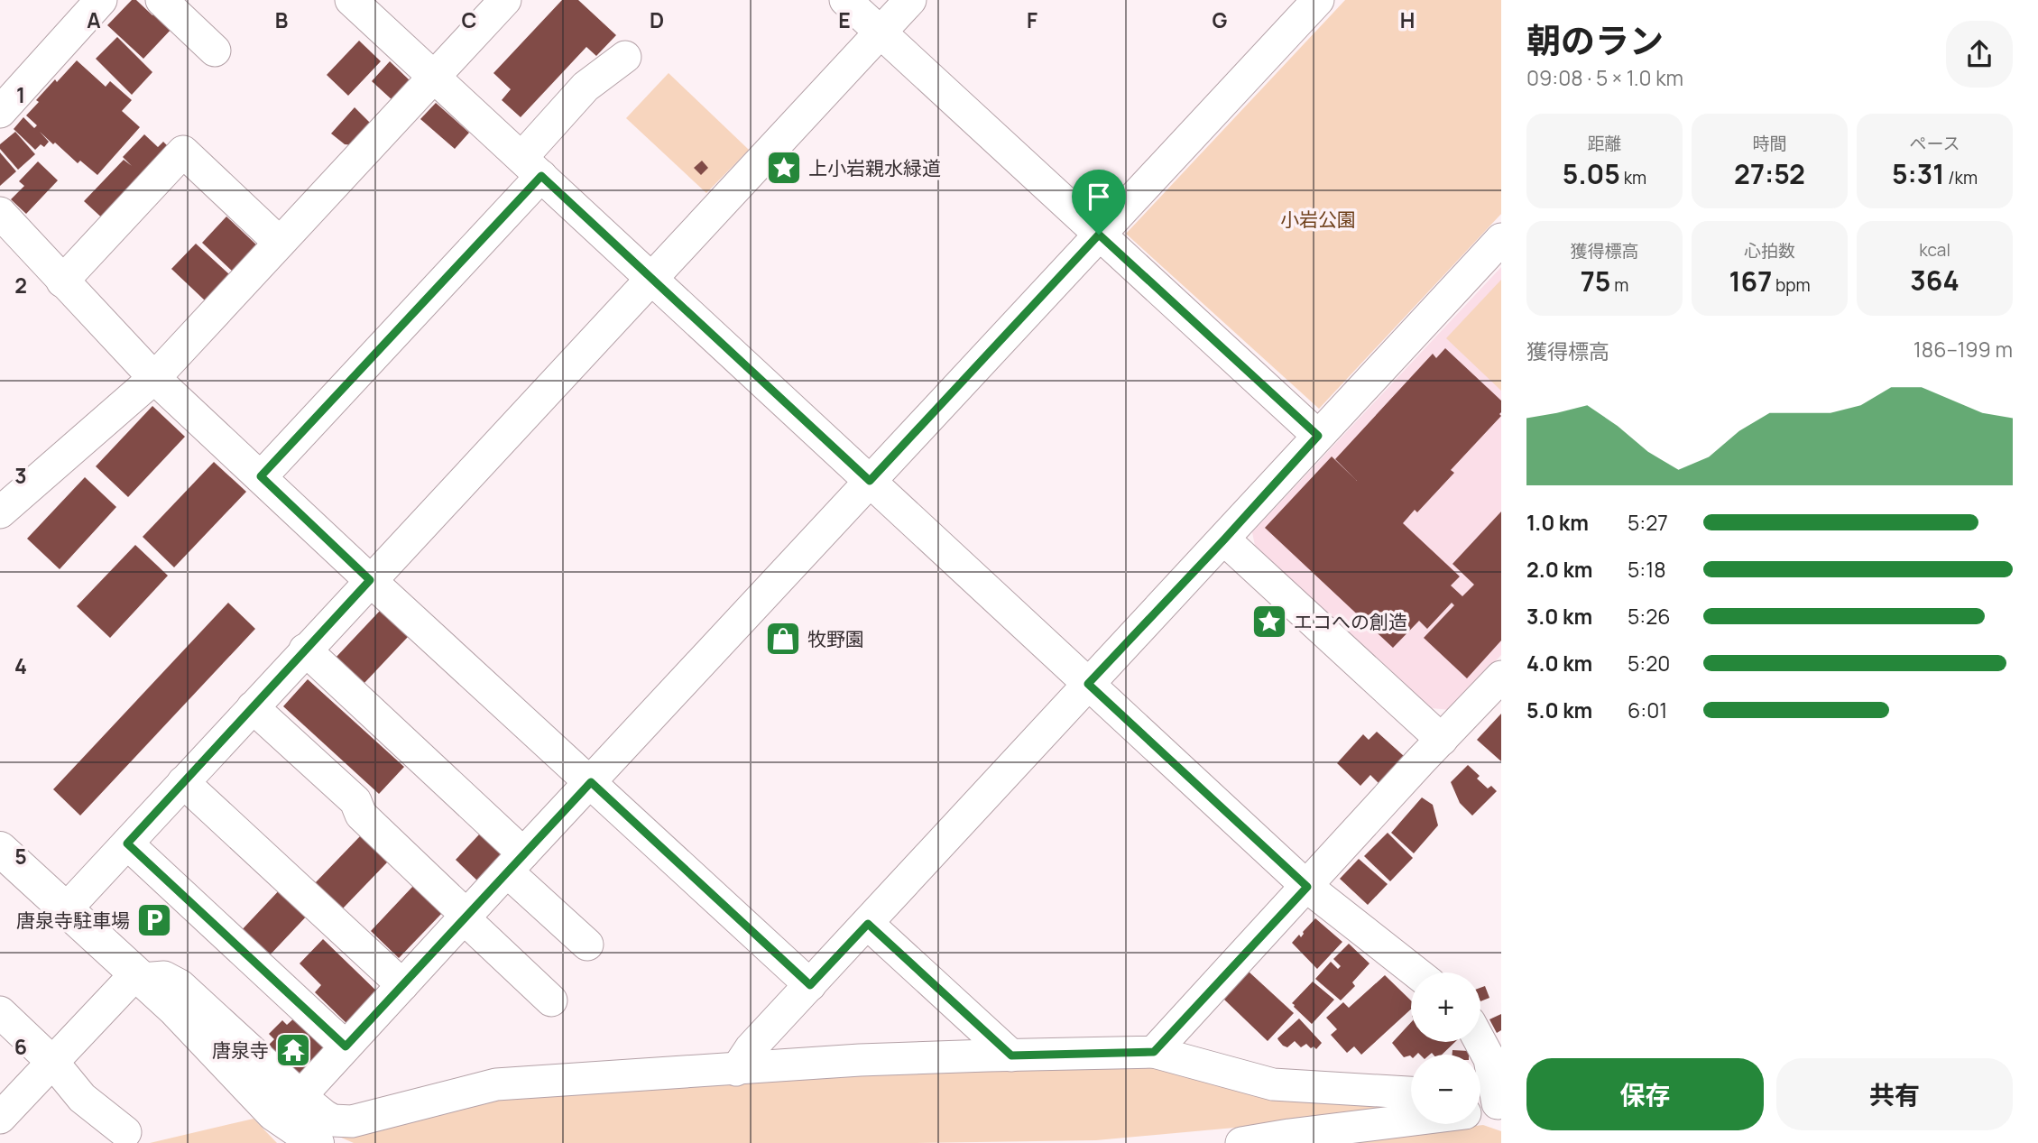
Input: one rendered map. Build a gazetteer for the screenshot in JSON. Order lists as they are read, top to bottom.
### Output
{
  "parks": ["小岩公園"],
  "places": {
    "place": ["上小岩親水緑道", "エコへの創造"],
    "shop": ["牧野園"],
    "parking": ["唐泉寺駐車場"],
    "temple": ["唐泉寺"]
  },
  "page": {
    "heading": ["朝のラン", "09:08 · 5 × 1.0 km"],
    "stats": [
      ["距離", "5.05 km"],
      ["時間", "27:52"],
      ["ペース", "5:31 /km"],
      ["獲得標高", "75 m"],
      ["心拍数", "167 bpm"],
      ["kcal", "364"]
    ],
    "chart": ["獲得標高", "186–199 m"],
    "list": [
      {
        "name": "1.0 km",
        "note": "5:27"
      },
      {
        "name": "2.0 km",
        "note": "5:18"
      },
      {
        "name": "3.0 km",
        "note": "5:26"
      },
      {
        "name": "4.0 km",
        "note": "5:20"
      },
      {
        "name": "5.0 km",
        "note": "6:01"
      }
    ],
    "map_buttons": ["+", "−"],
    "buttons": ["保存", "共有"]
  },
  "grid": {
    "columns": [
      "A",
      "B",
      "C",
      "D",
      "E",
      "F",
      "G",
      "H"
    ],
    "rows": [
      "1",
      "2",
      "3",
      "4",
      "5",
      "6"
    ]
  }
}
